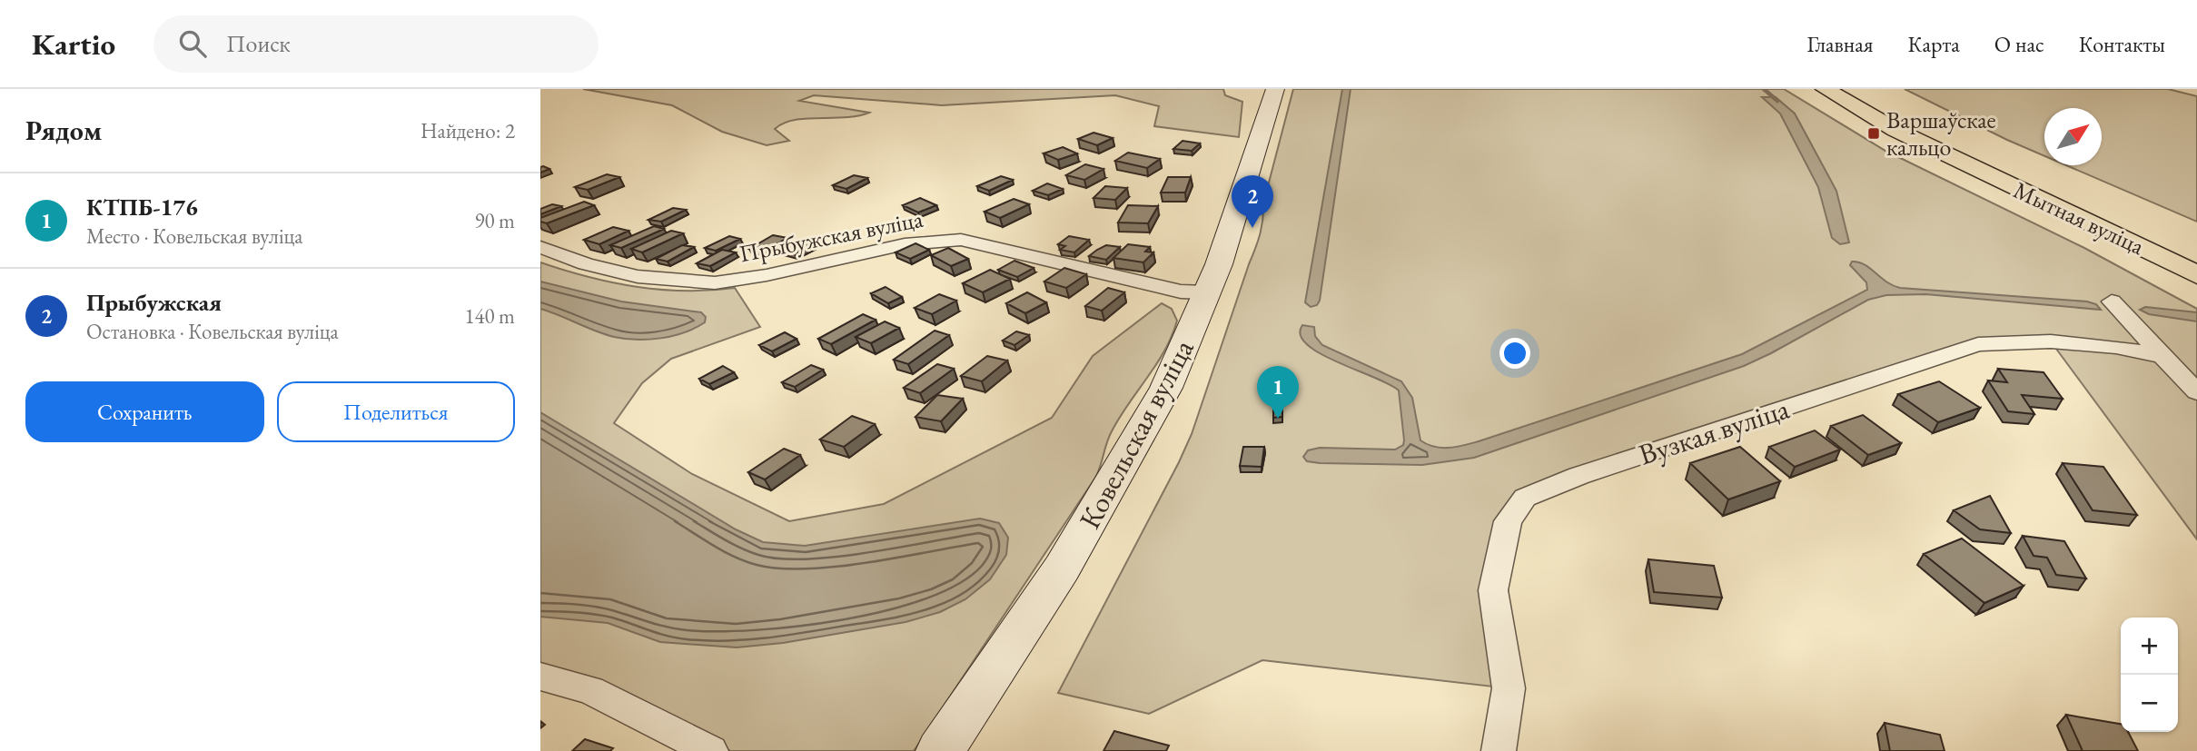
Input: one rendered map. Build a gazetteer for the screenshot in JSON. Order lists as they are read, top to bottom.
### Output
{
  "streets": {
    "highway": ["Мытная вуліца"],
    "main road": ["Ковельская вуліца"],
    "street": ["Прыбужская вуліца", "Вузкая вуліца"]
  },
  "crossings": [
    ["Прыбужская вуліца", "Ковельская вуліца"]
  ],
  "places": {
    "transit": ["Варшаўскае кальцо"]
  },
  "north": "top right",
  "page": {
    "header": "Kartio",
    "search": "Поиск",
    "nav": [
      "Главная",
      "Карта",
      "О нас",
      "Контакты"
    ],
    "heading": ["Рядом", "Найдено: 2"],
    "list": [
      {
        "mark": "1",
        "name": "КТПБ-176",
        "note": "Место · Ковельская вуліца",
        "value": "90 m"
      },
      {
        "mark": "2",
        "name": "Прыбужская",
        "note": "Остановка · Ковельская вуліца",
        "value": "140 m"
      }
    ],
    "pins": ["2", "1"],
    "buttons": ["Сохранить", "Поделиться"],
    "map_buttons": ["+", "−"]
  }
}
